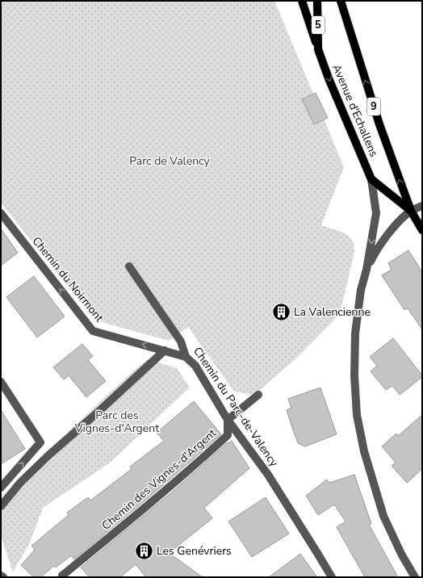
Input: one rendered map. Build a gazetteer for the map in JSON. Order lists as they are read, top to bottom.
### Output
{
  "streets": {
    "main road": ["5", "9", "Avenue d'Echallens"],
    "street": ["Chemin du Noirmont", "Chemin du Parc-de-Valency", "Chemin des Vignes-d'Argent"]
  },
  "crossings": [
    ["9", "Avenue d'Echallens"],
    ["Chemin du Noirmont", "Chemin du Parc-de-Valency"],
    ["Chemin du Parc-de-Valency", "Chemin des Vignes-d'Argent"]
  ],
  "one_way": ["Chemin du Noirmont"],
  "parks": ["Parc de Valency", "Parc des Vignes-d'Argent"],
  "places": {
    "building": ["La Valencienne", "Les Genévriers"]
  }
}
